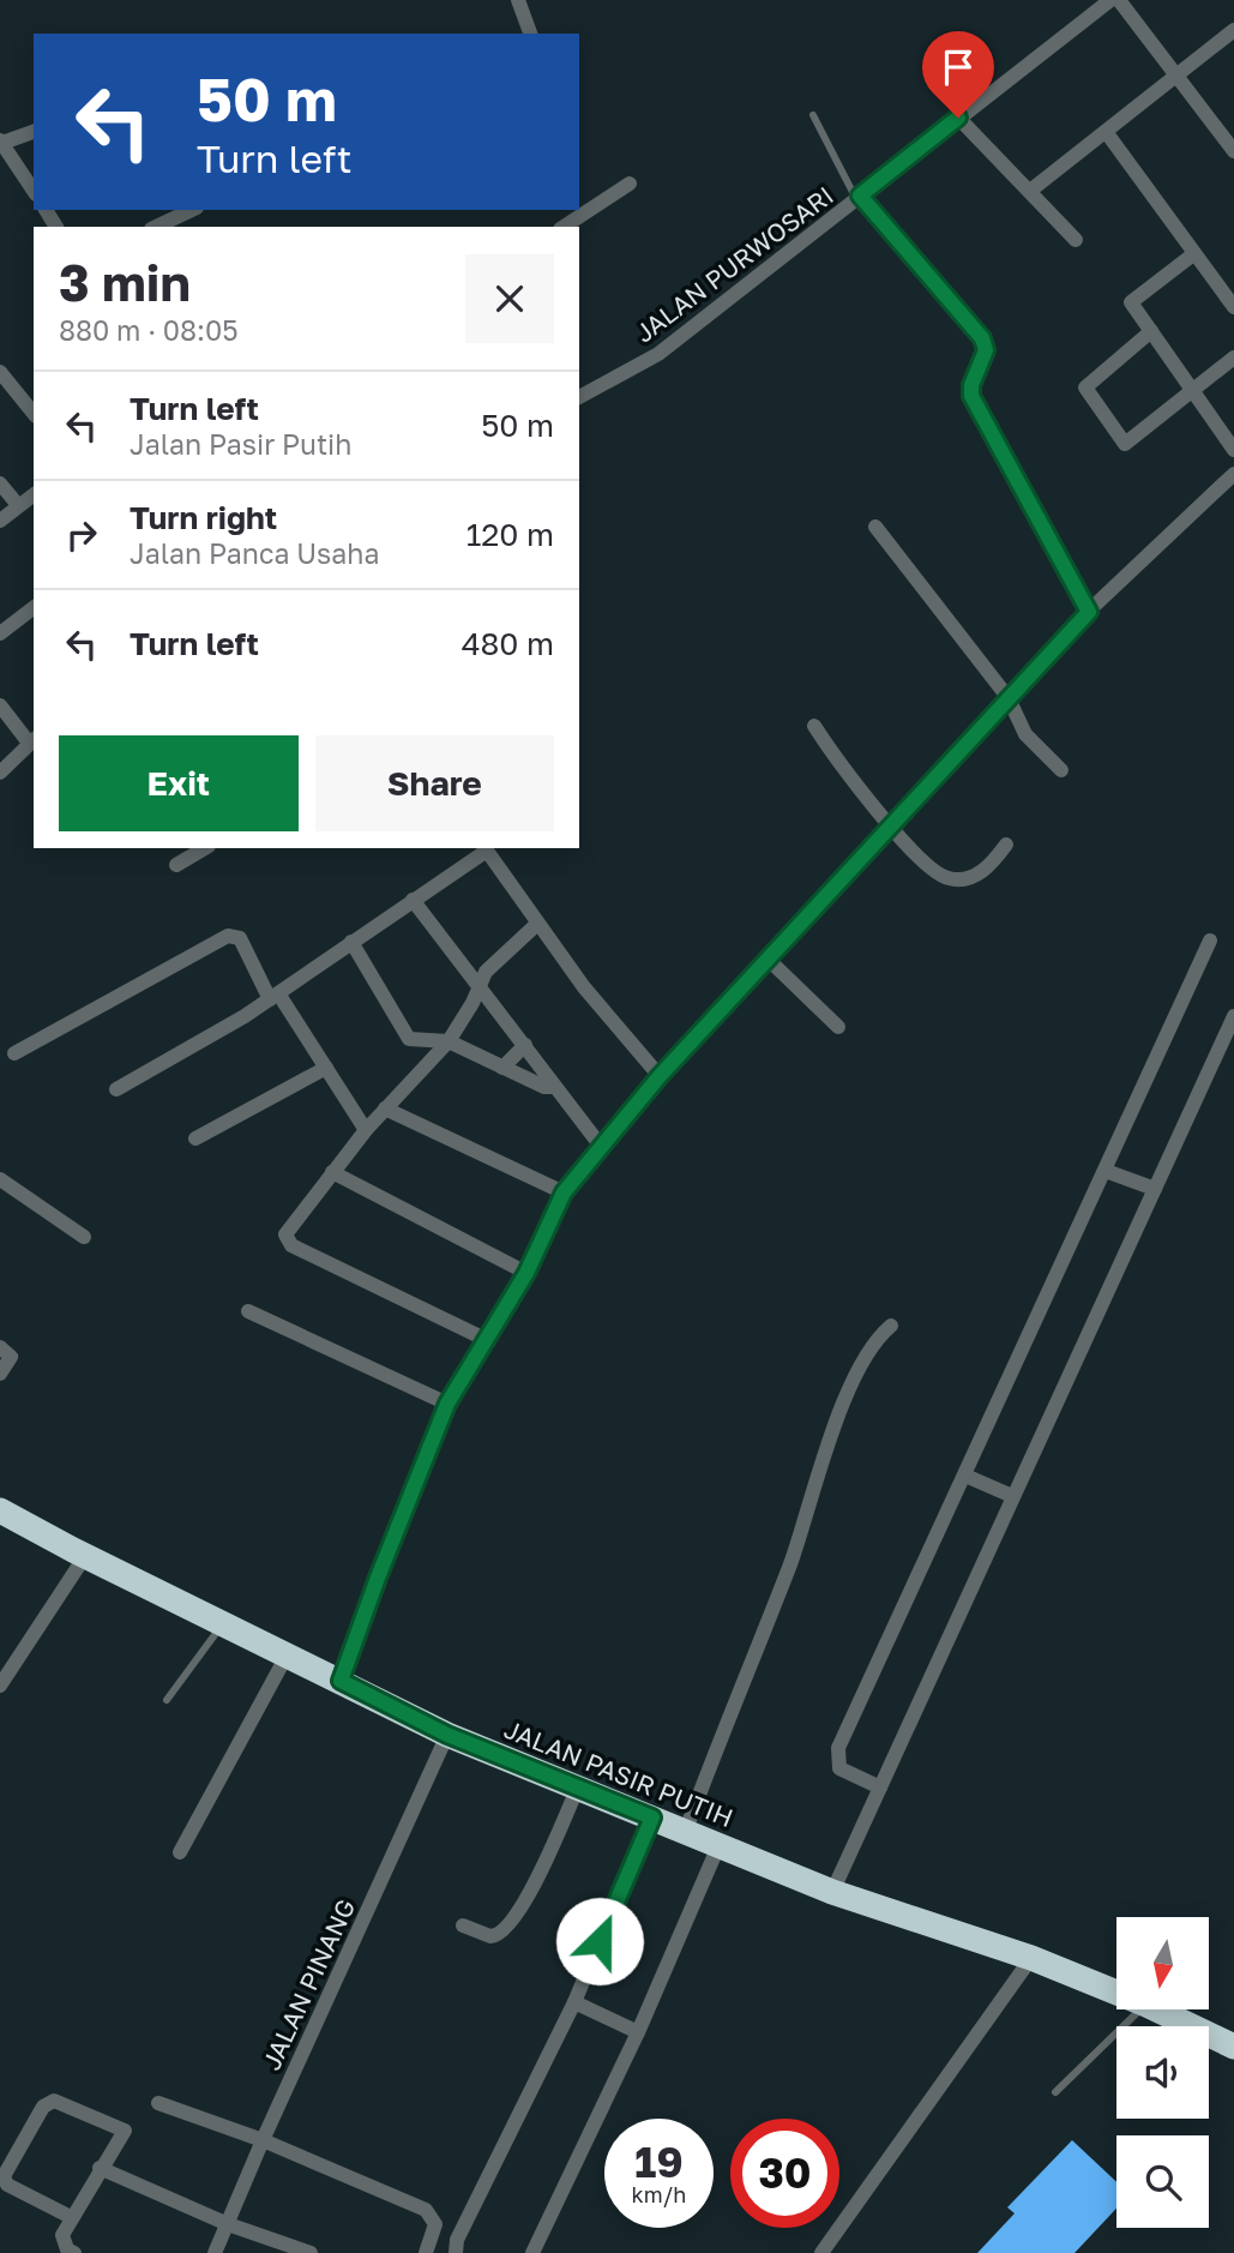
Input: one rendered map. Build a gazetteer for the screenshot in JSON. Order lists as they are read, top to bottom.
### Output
{
  "streets": {
    "highway": ["JALAN PASIR PUTIH"],
    "street": ["JALAN PURWOSARI", "JALAN PINANG"]
  },
  "crossings": [
    ["JALAN PASIR PUTIH", "JALAN PINANG"]
  ],
  "north": "bottom",
  "page": {
    "turn": ["50 m", "Turn left"],
    "heading": ["3 min", "880 m · 08:05"],
    "list": [
      {
        "name": "Turn left",
        "note": "Jalan Pasir Putih",
        "value": "50 m"
      },
      {
        "name": "Turn right",
        "note": "Jalan Panca Usaha",
        "value": "120 m"
      },
      {
        "name": "Turn left",
        "value": "480 m"
      }
    ],
    "buttons": ["Exit", "Share"],
    "speed": "19 km/h",
    "limit": "30"
  }
}
